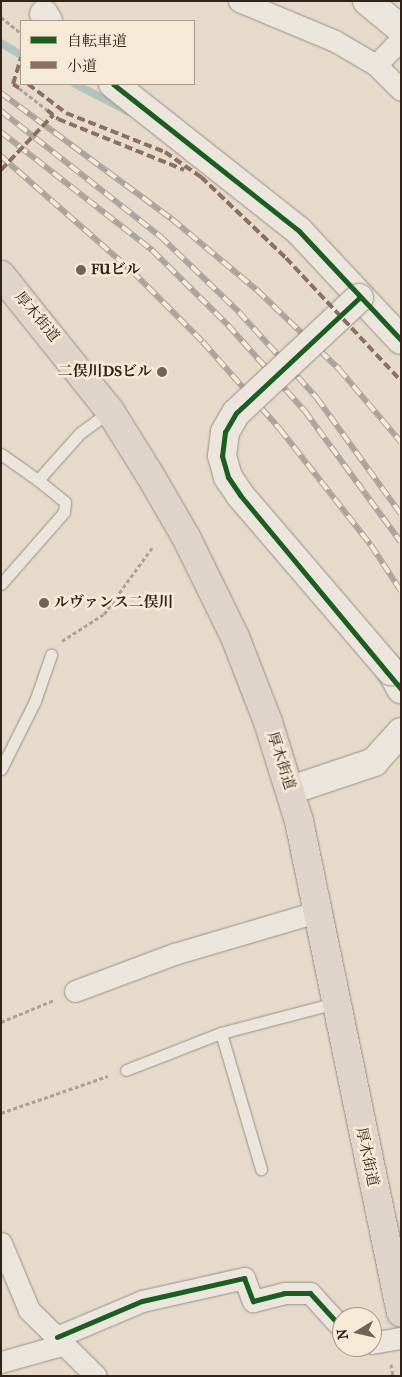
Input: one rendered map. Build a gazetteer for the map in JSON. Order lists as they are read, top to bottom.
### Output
{
  "streets": {
    "main road": ["厚木街道"]
  },
  "places": ["FUビル", "二俣川DSビル", "ルヴァンス二俣川"],
  "legend": ["自転車道", "小道"],
  "north": "left"
}
